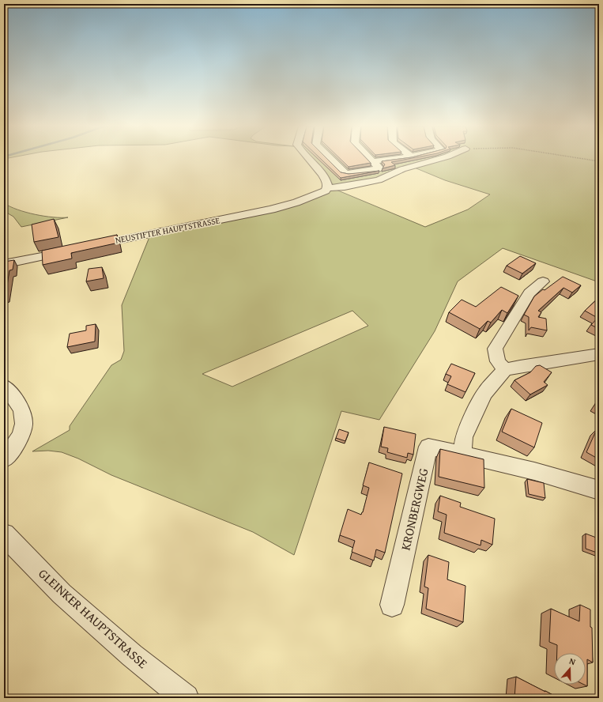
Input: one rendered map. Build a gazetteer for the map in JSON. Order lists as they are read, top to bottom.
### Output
{
  "streets": {
    "street": ["NEUSTIFTER HAUPTSTRASSE", "KRONBERGWEG", "GLEINKER HAUPTSTRASSE"]
  },
  "north": "top"
}
